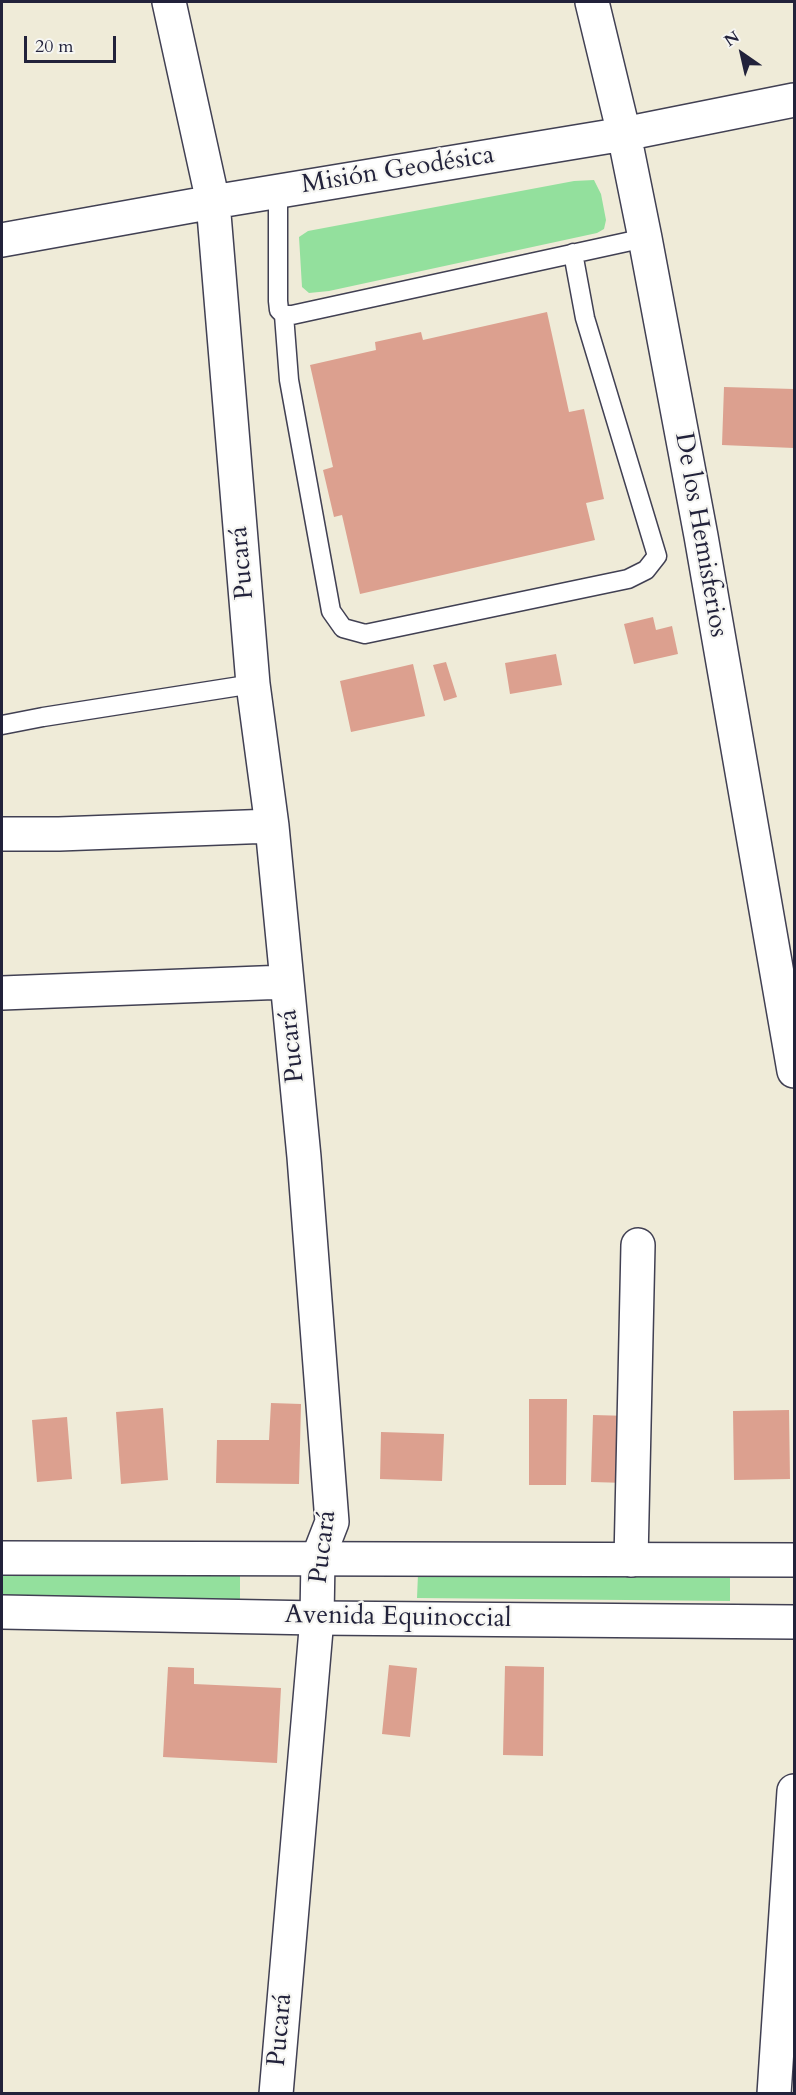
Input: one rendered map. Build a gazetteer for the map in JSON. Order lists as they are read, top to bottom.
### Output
{
  "streets": {
    "street": [
      "Misión Geodésica",
      "De los Hemisferios",
      "Pucará",
      "Avenida Equinoccial"
    ]
  },
  "crossings": [
    ["Misión Geodésica", "De los Hemisferios"],
    ["Misión Geodésica", "Pucará"],
    ["Pucará", "Avenida Equinoccial"]
  ],
  "scale_bar": "20 m",
  "north": "top left"
}
